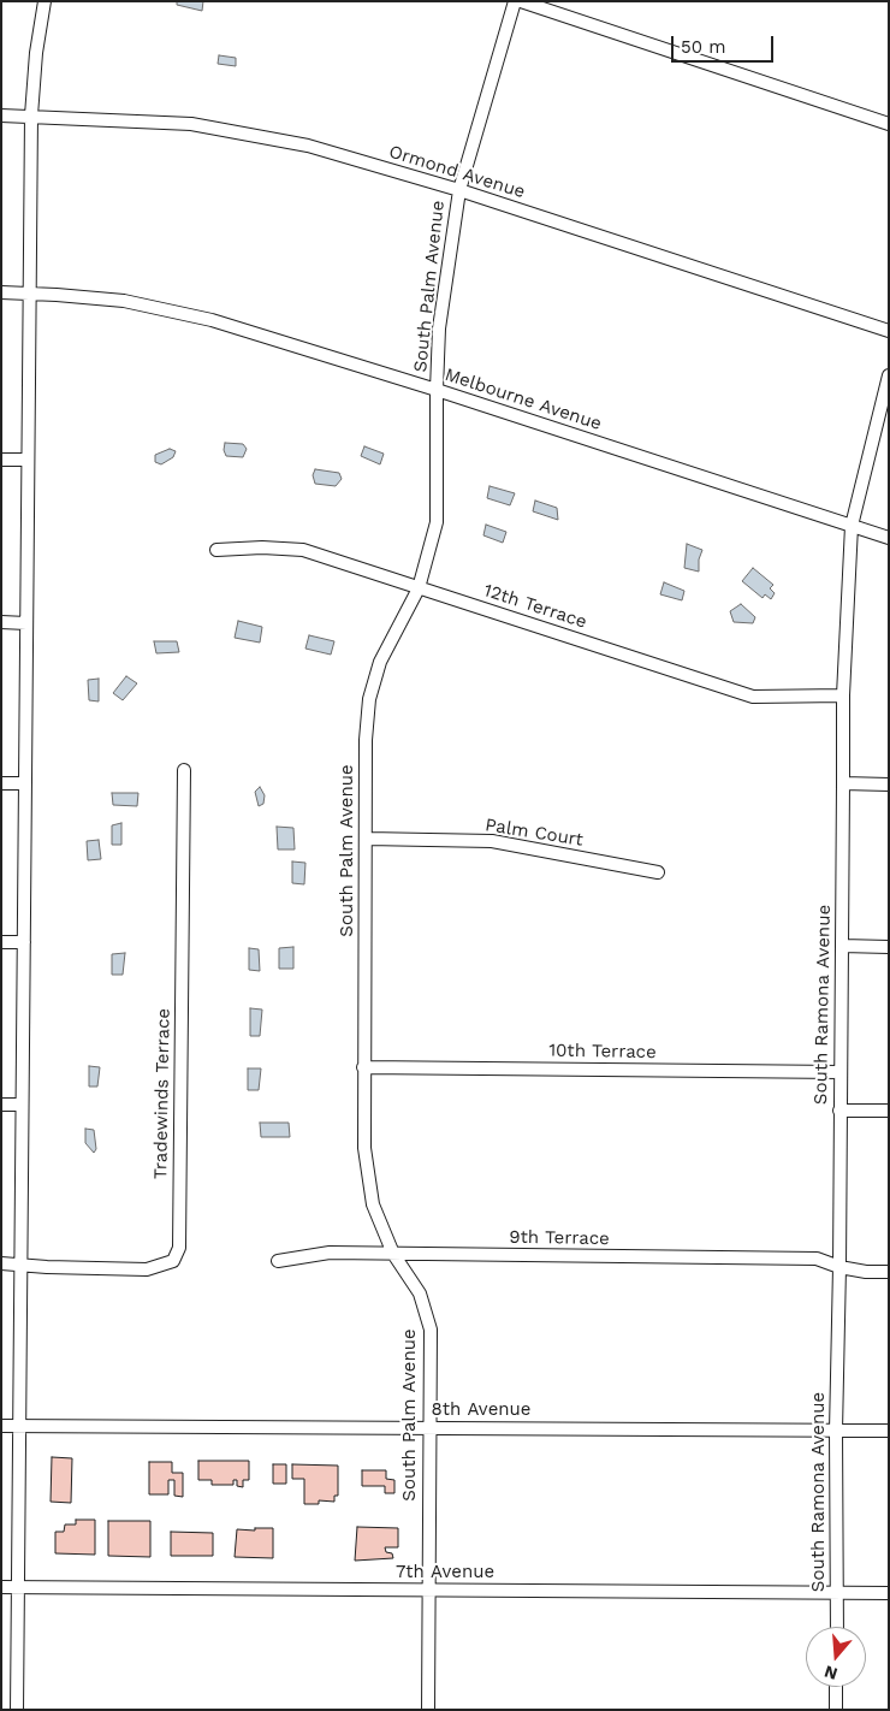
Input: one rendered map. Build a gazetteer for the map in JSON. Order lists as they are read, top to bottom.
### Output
{
  "streets": {
    "street": [
      "Ormond Avenue",
      "South Palm Avenue",
      "Melbourne Avenue",
      "12th Terrace",
      "Palm Court",
      "South Ramona Avenue",
      "10th Terrace",
      "Tradewinds Terrace",
      "9th Terrace",
      "8th Avenue",
      "7th Avenue"
    ]
  },
  "crossings": [
    ["Ormond Avenue", "South Palm Avenue"],
    ["South Palm Avenue", "Melbourne Avenue"],
    ["South Palm Avenue", "12th Terrace"],
    ["South Palm Avenue", "Palm Court"],
    ["South Palm Avenue", "10th Terrace"],
    ["South Palm Avenue", "9th Terrace"],
    ["South Palm Avenue", "8th Avenue"],
    ["South Palm Avenue", "7th Avenue"],
    ["Melbourne Avenue", "South Ramona Avenue"],
    ["12th Terrace", "South Ramona Avenue"],
    ["South Ramona Avenue", "10th Terrace"],
    ["South Ramona Avenue", "9th Terrace"],
    ["South Ramona Avenue", "8th Avenue"],
    ["South Ramona Avenue", "7th Avenue"]
  ],
  "scale_bar": "50 m",
  "north": "bottom"
}
